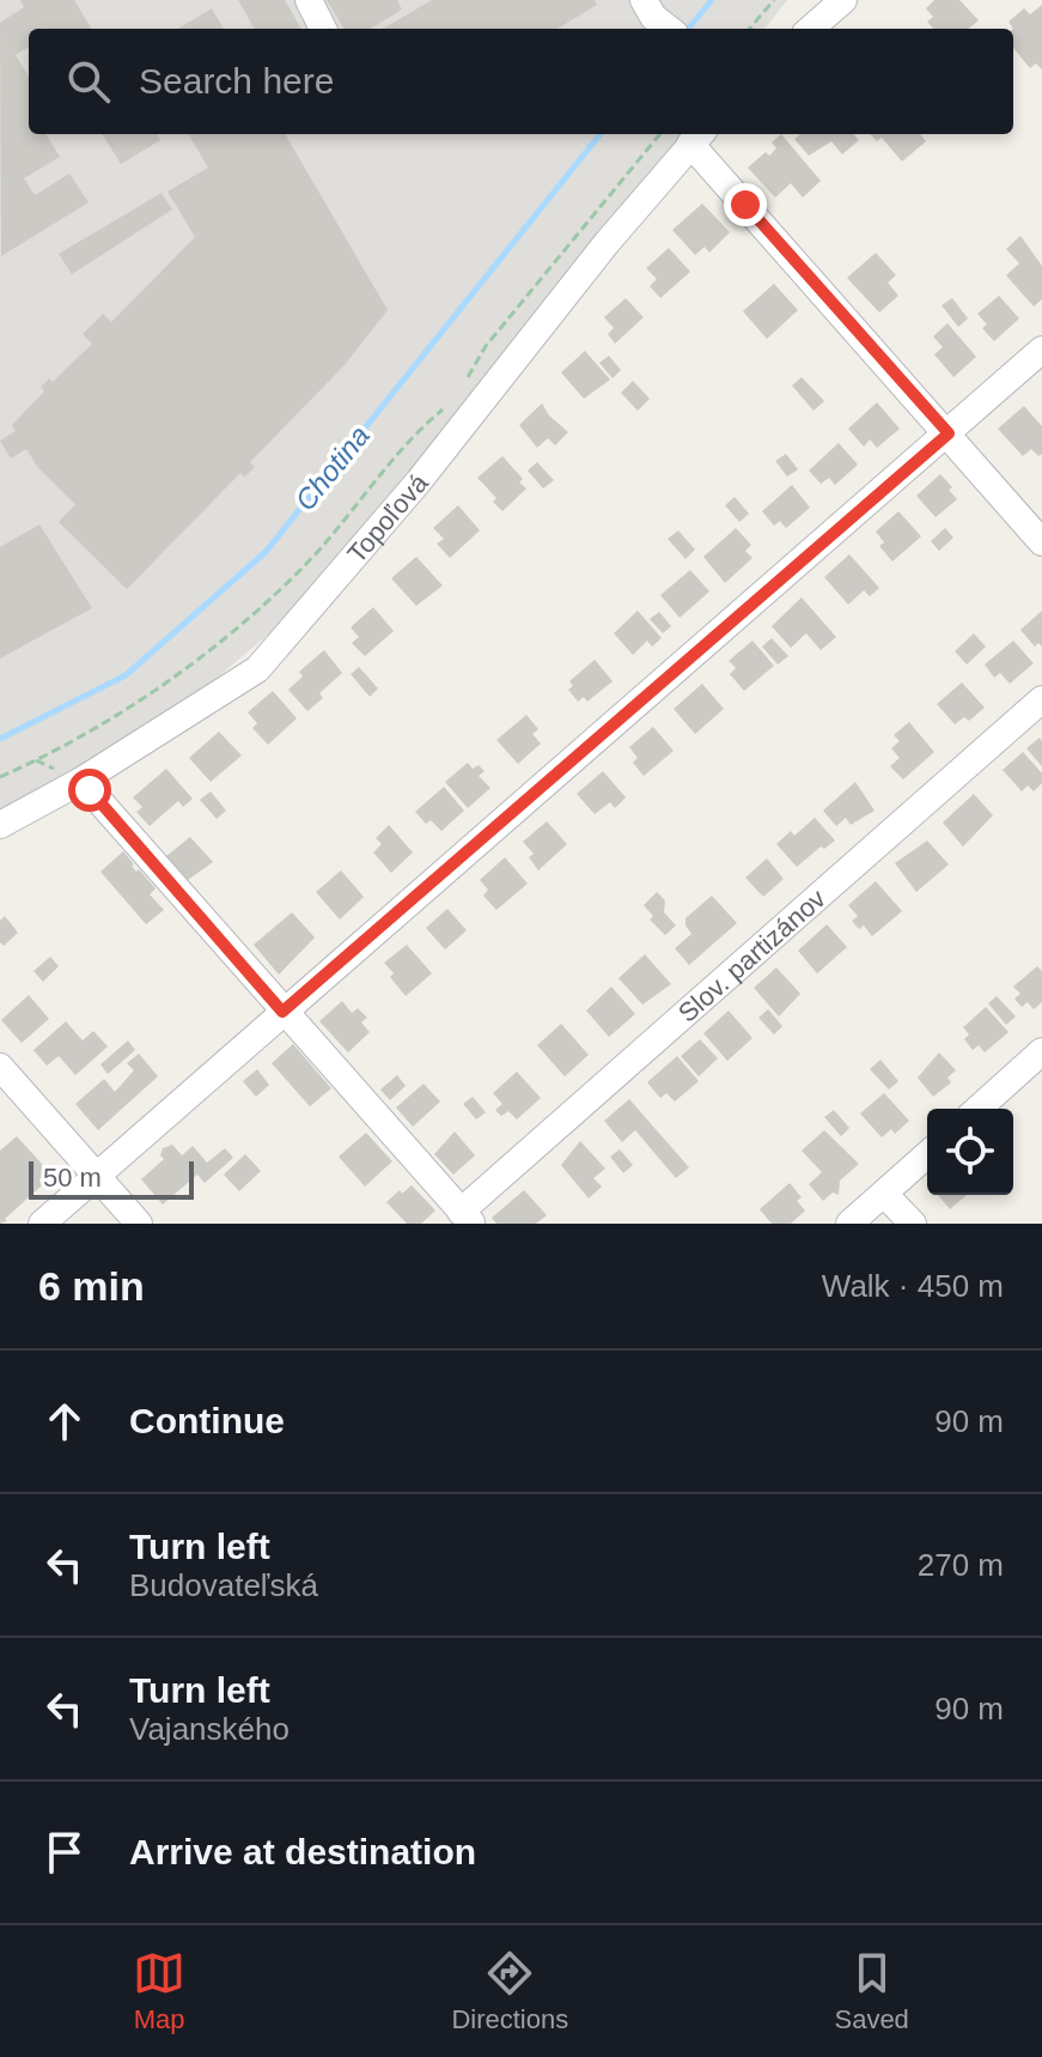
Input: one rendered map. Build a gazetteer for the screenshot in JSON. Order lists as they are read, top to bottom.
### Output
{
  "streets": {
    "street": ["Topoľová", "Slov. partizánov"]
  },
  "crossings": [
    ["Topoľová", "Slov. partizánov"]
  ],
  "water": ["Chotina"],
  "scale_bar": "50 m",
  "page": {
    "search": "Search here",
    "scale": "50 m",
    "heading": ["6 min", "Walk · 450 m"],
    "list": [
      ["Continue", "90 m"],
      ["Turn left", "Budovateľská", "270 m"],
      ["Turn left", "Vajanského", "90 m"],
      "Arrive at destination"
    ],
    "nav": ["Map", "Directions", "Saved"]
  }
}
